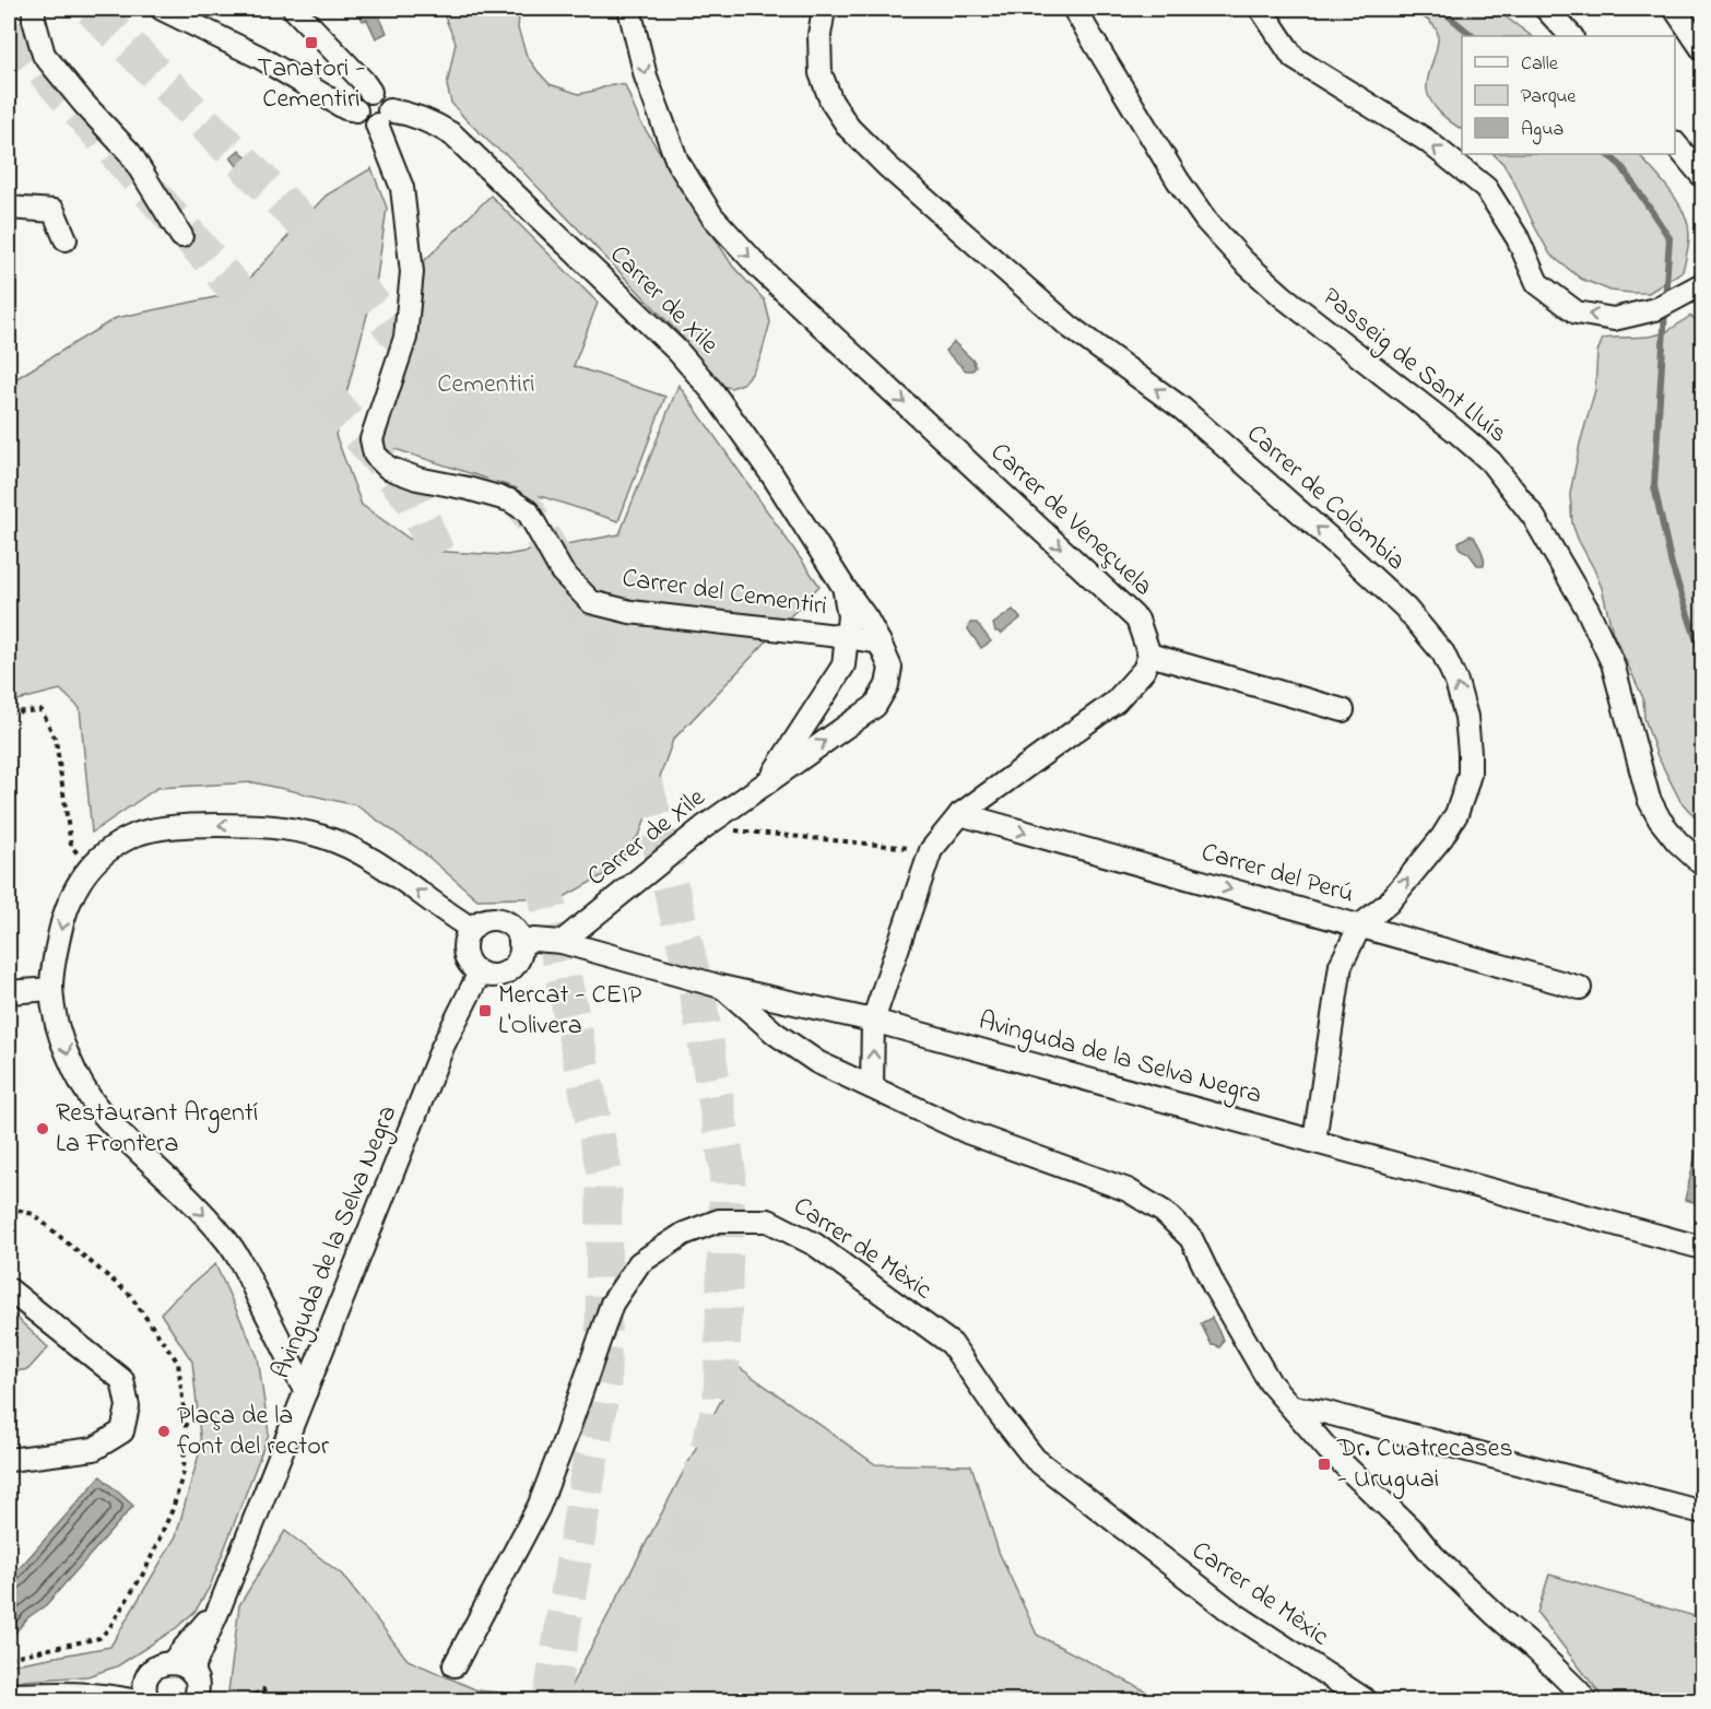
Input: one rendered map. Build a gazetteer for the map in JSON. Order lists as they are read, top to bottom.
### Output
{
  "streets": {
    "street": [
      "Carrer de Xile",
      "Passeig de Sant Lluís",
      "Carrer de Colòmbia",
      "Carrer de Veneçuela",
      "Carrer del Cementiri",
      "Carrer del Perú",
      "Avinguda de la Selva Negra",
      "Carrer de Mèxic"
    ]
  },
  "crossings": [
    ["Carrer de Xile", "Carrer del Cementiri"],
    ["Carrer de Xile", "Avinguda de la Selva Negra"],
    ["Carrer de Colòmbia", "Carrer del Perú"],
    ["Carrer de Colòmbia", "Avinguda de la Selva Negra"]
  ],
  "one_way": ["Carrer de Colòmbia", "Carrer de Veneçuela", "Carrer del Perú"],
  "parks": ["Cementiri"],
  "places": {
    "transit": ["Tanatori - Cementiri", "Mercat - CEIP L'Olivera", "Dr. Cuatrecases - Uruguai"],
    "other": ["Restaurant Argentí La Frontera", "Plaça de la font del rector"]
  },
  "legend": ["Calle", "Parque", "Agua"]
}
